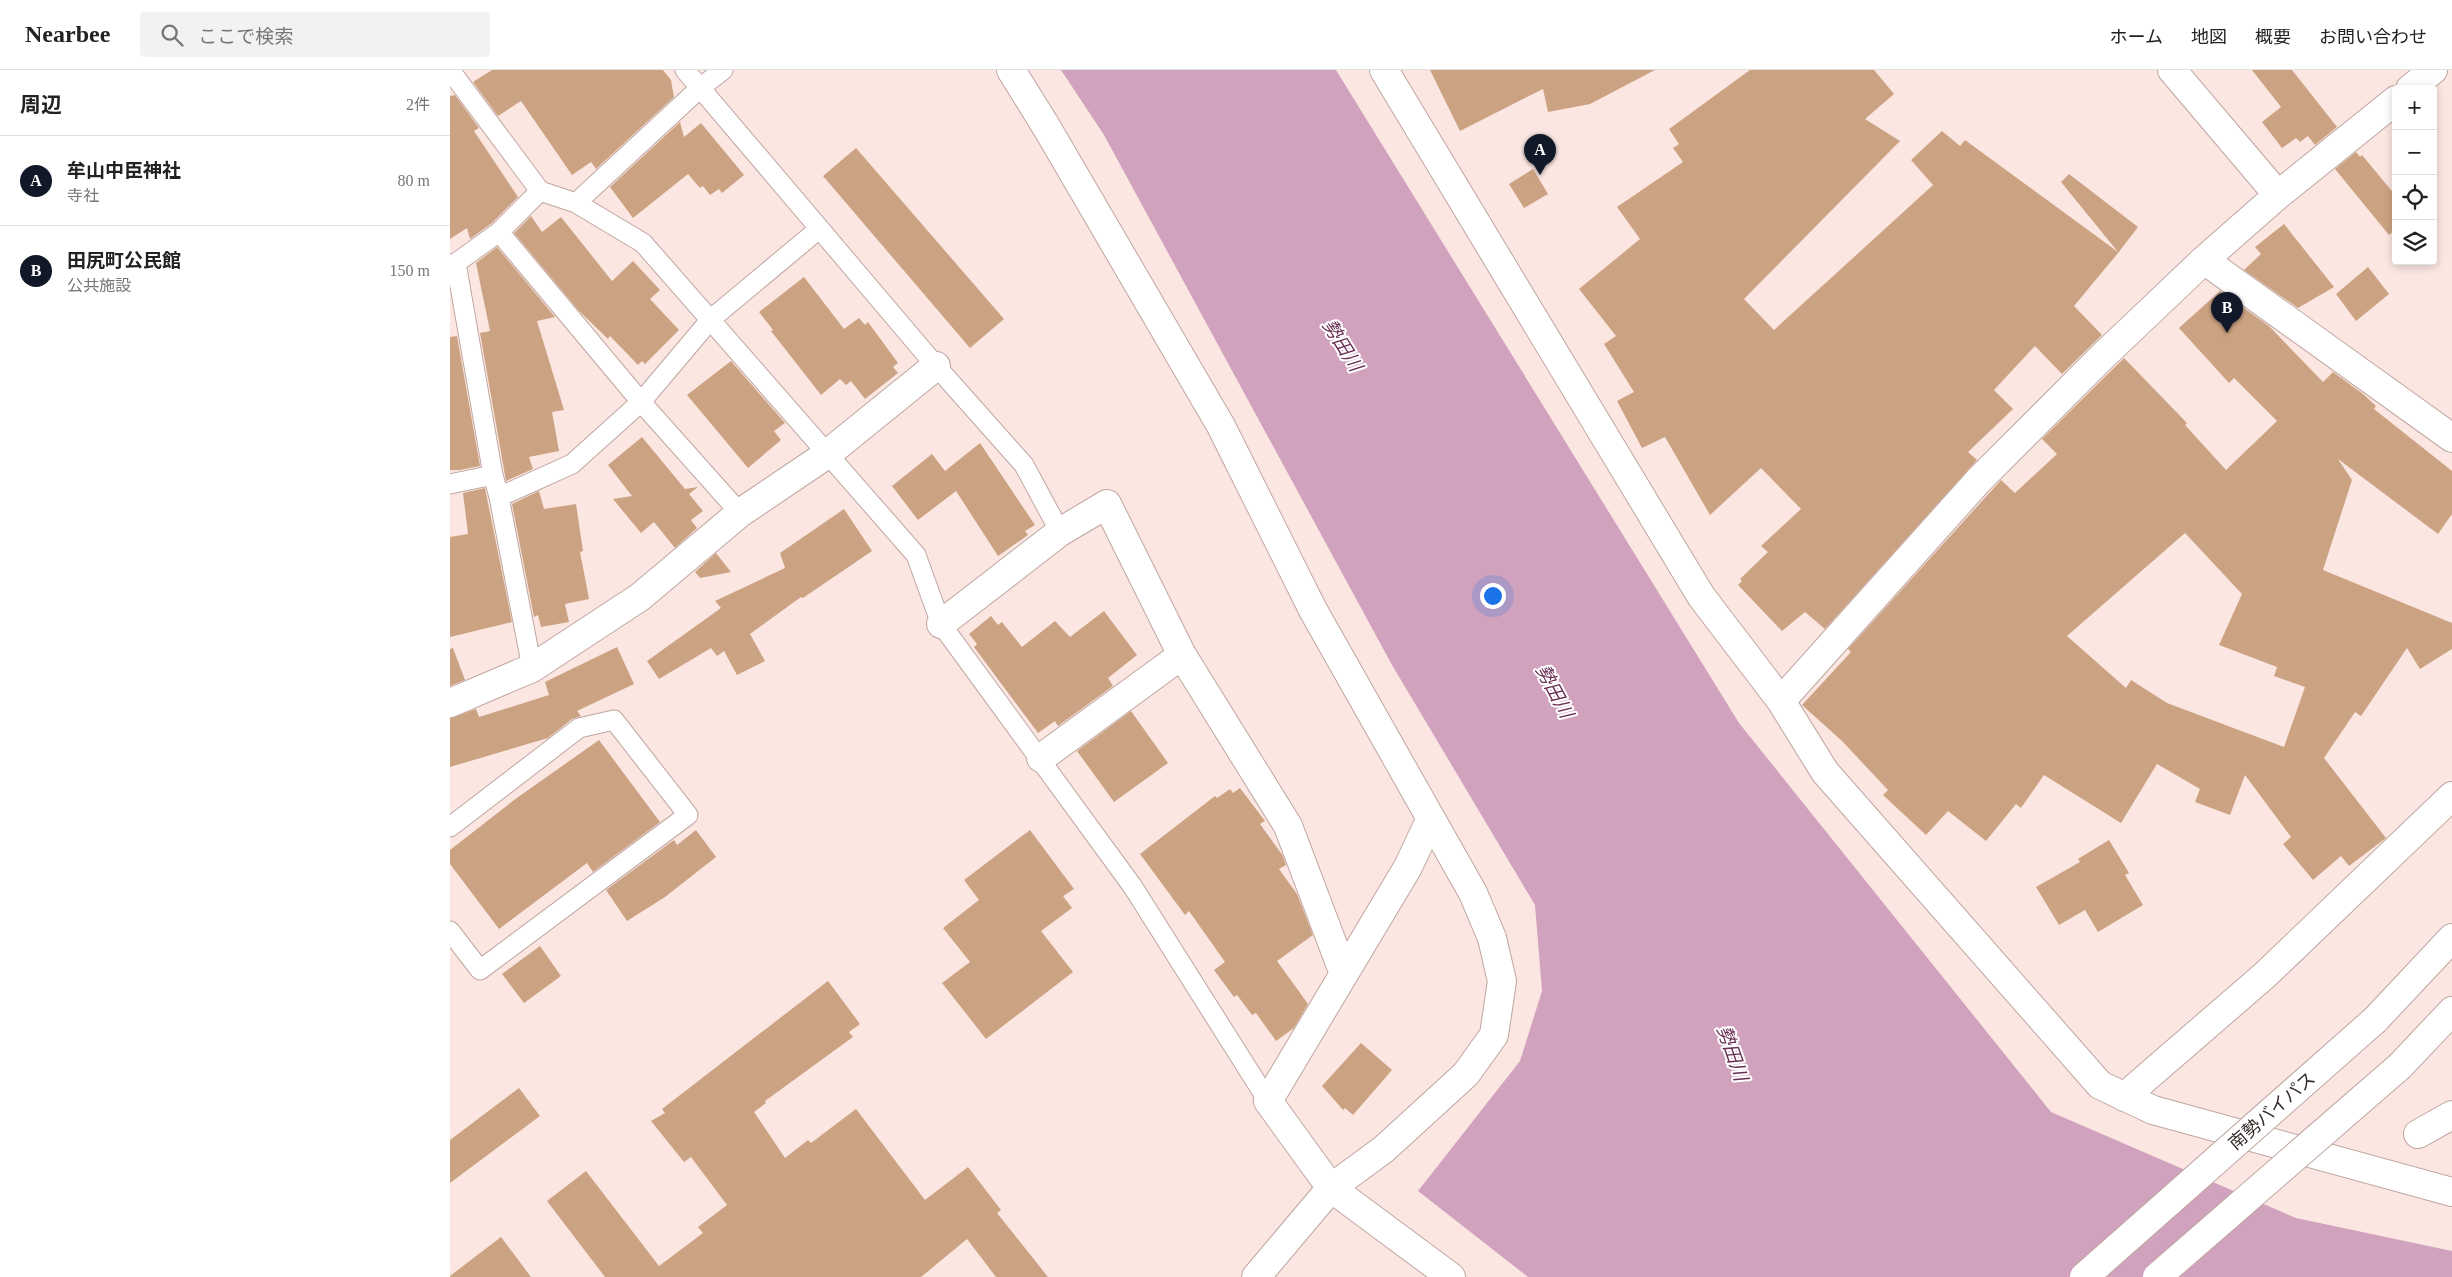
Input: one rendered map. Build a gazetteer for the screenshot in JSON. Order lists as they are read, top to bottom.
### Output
{
  "streets": {
    "main road": ["南勢バイパス"]
  },
  "water": ["勢田川"],
  "page": {
    "header": "Nearbee",
    "search": "ここで検索",
    "nav": [
      "ホーム",
      "地図",
      "概要",
      "お問い合わせ"
    ],
    "heading": ["周辺", "2件"],
    "map_buttons": ["+", "−"],
    "pins": ["A", "B"],
    "list": [
      {
        "mark": "A",
        "name": "牟山中臣神社",
        "note": "寺社",
        "value": "80 m"
      },
      {
        "mark": "B",
        "name": "田尻町公民館",
        "note": "公共施設",
        "value": "150 m"
      }
    ]
  }
}
